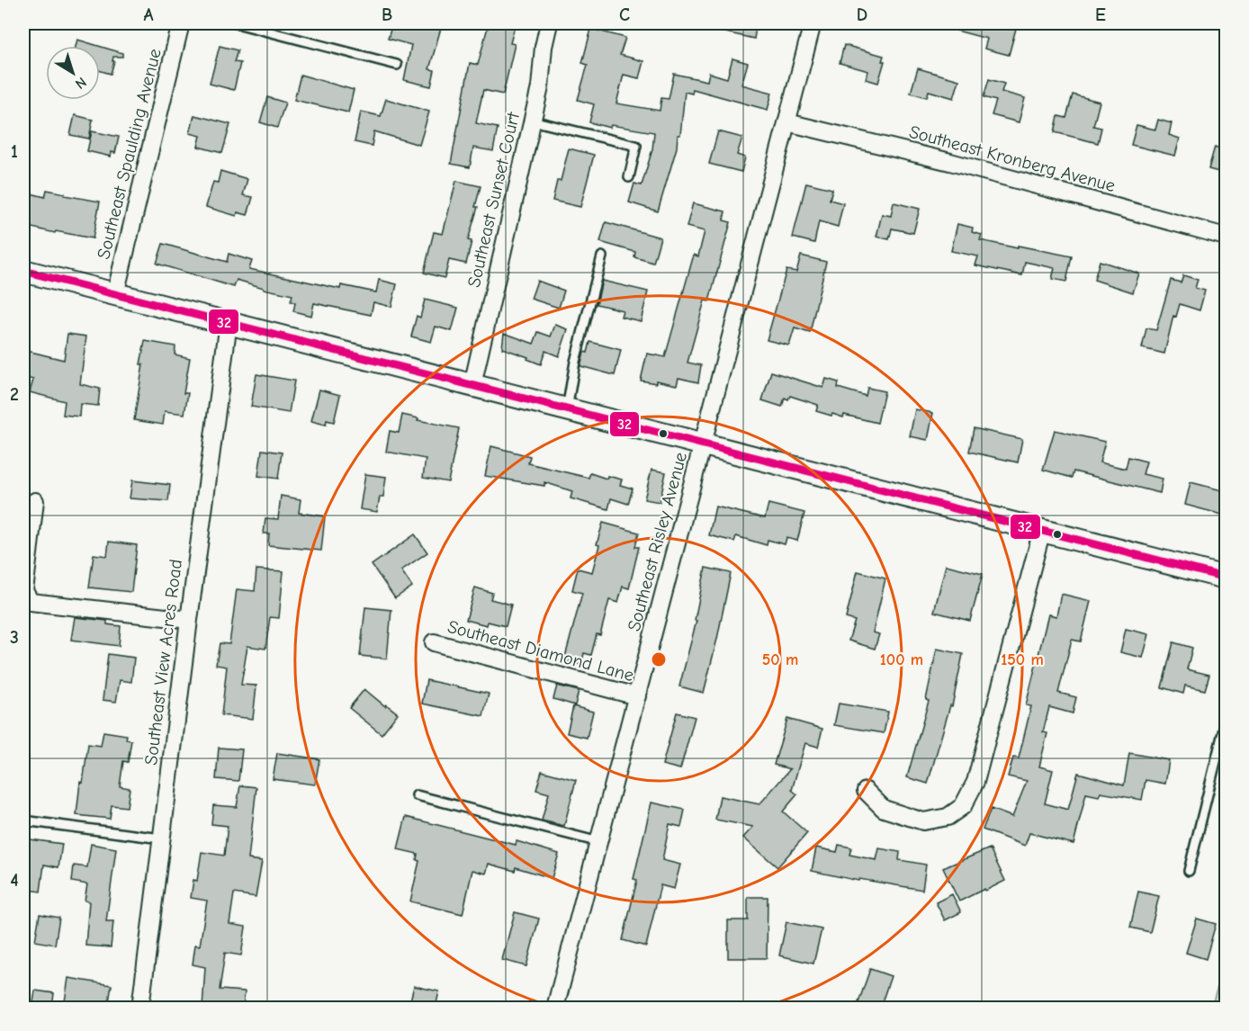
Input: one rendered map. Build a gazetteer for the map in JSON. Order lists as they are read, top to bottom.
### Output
{
  "streets": {
    "street": [
      "Southeast Spaulding Avenue",
      "Southeast Kronberg Avenue",
      "Southeast Sunset Court",
      "Southeast Risley Avenue",
      "Southeast Diamond Lane",
      "Southeast View Acres Road"
    ]
  },
  "crossings": [
    ["Southeast Kronberg Avenue", "Southeast Risley Avenue"],
    ["Southeast Risley Avenue", "Southeast Diamond Lane"]
  ],
  "lines": ["transit line 32"],
  "north": "bottom right",
  "grid": {
    "columns": [
      "A",
      "B",
      "C",
      "D",
      "E"
    ],
    "rows": [
      "1",
      "2",
      "3",
      "4"
    ]
  },
  "rings": ["50 m", "100 m", "150 m"]
}
